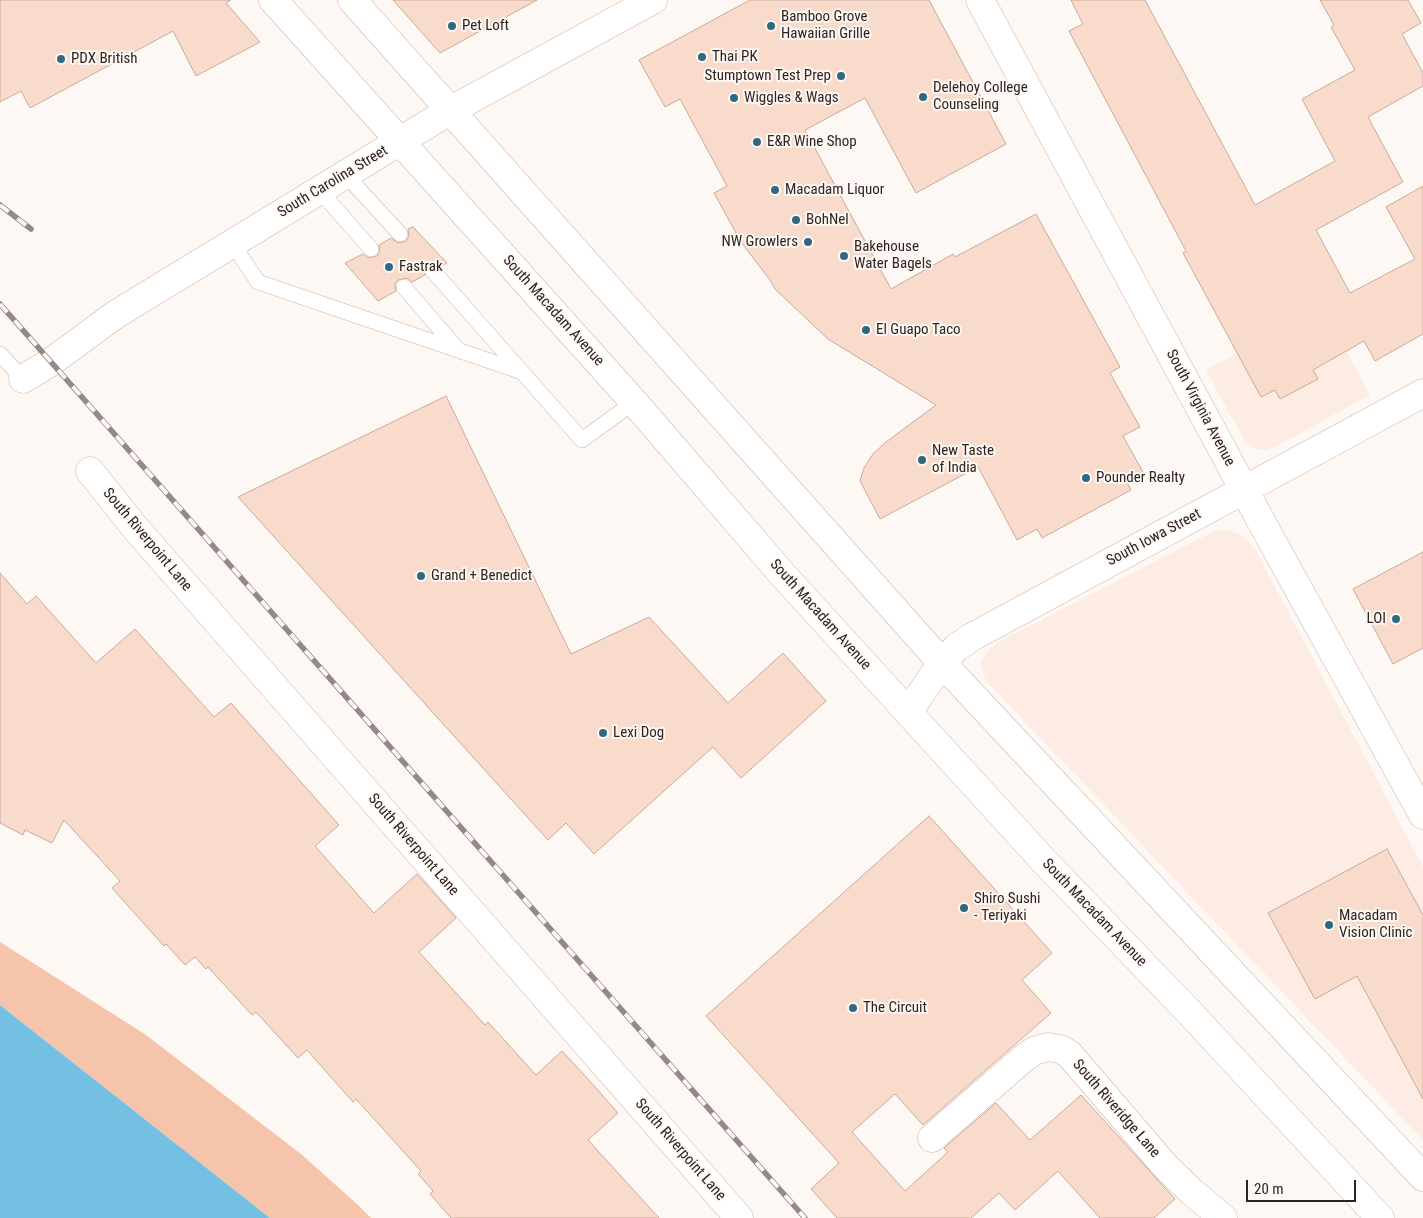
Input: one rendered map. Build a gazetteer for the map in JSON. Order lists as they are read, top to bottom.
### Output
{
  "streets": {
    "street": [
      "South Carolina Street",
      "South Macadam Avenue",
      "South Virginia Avenue",
      "South Iowa Street",
      "South Riverpoint Lane",
      "South Riveridge Lane"
    ]
  },
  "crossings": [
    ["South Carolina Street", "South Macadam Avenue"],
    ["South Macadam Avenue", "South Iowa Street"],
    ["South Virginia Avenue", "South Iowa Street"]
  ],
  "places": [
    "Pet Loft",
    "Bamboo Grove Hawaiian Grille",
    "Thai PK",
    "PDX British",
    "Stumptown Test Prep",
    "Delehoy College Counseling",
    "Wiggles & Wags",
    "E&R Wine Shop",
    "Macadam Liquor",
    "BohNel",
    "NW Growlers",
    "Bakehouse Water Bagels",
    "Fastrak",
    "El Guapo Taco",
    "New Taste of India",
    "Pounder Realty",
    "Grand + Benedict",
    "LOI",
    "Lexi Dog",
    "Shiro Sushi - Teriyaki",
    "Macadam Vision Clinic",
    "The Circuit"
  ],
  "scale_bar": "20 m"
}
